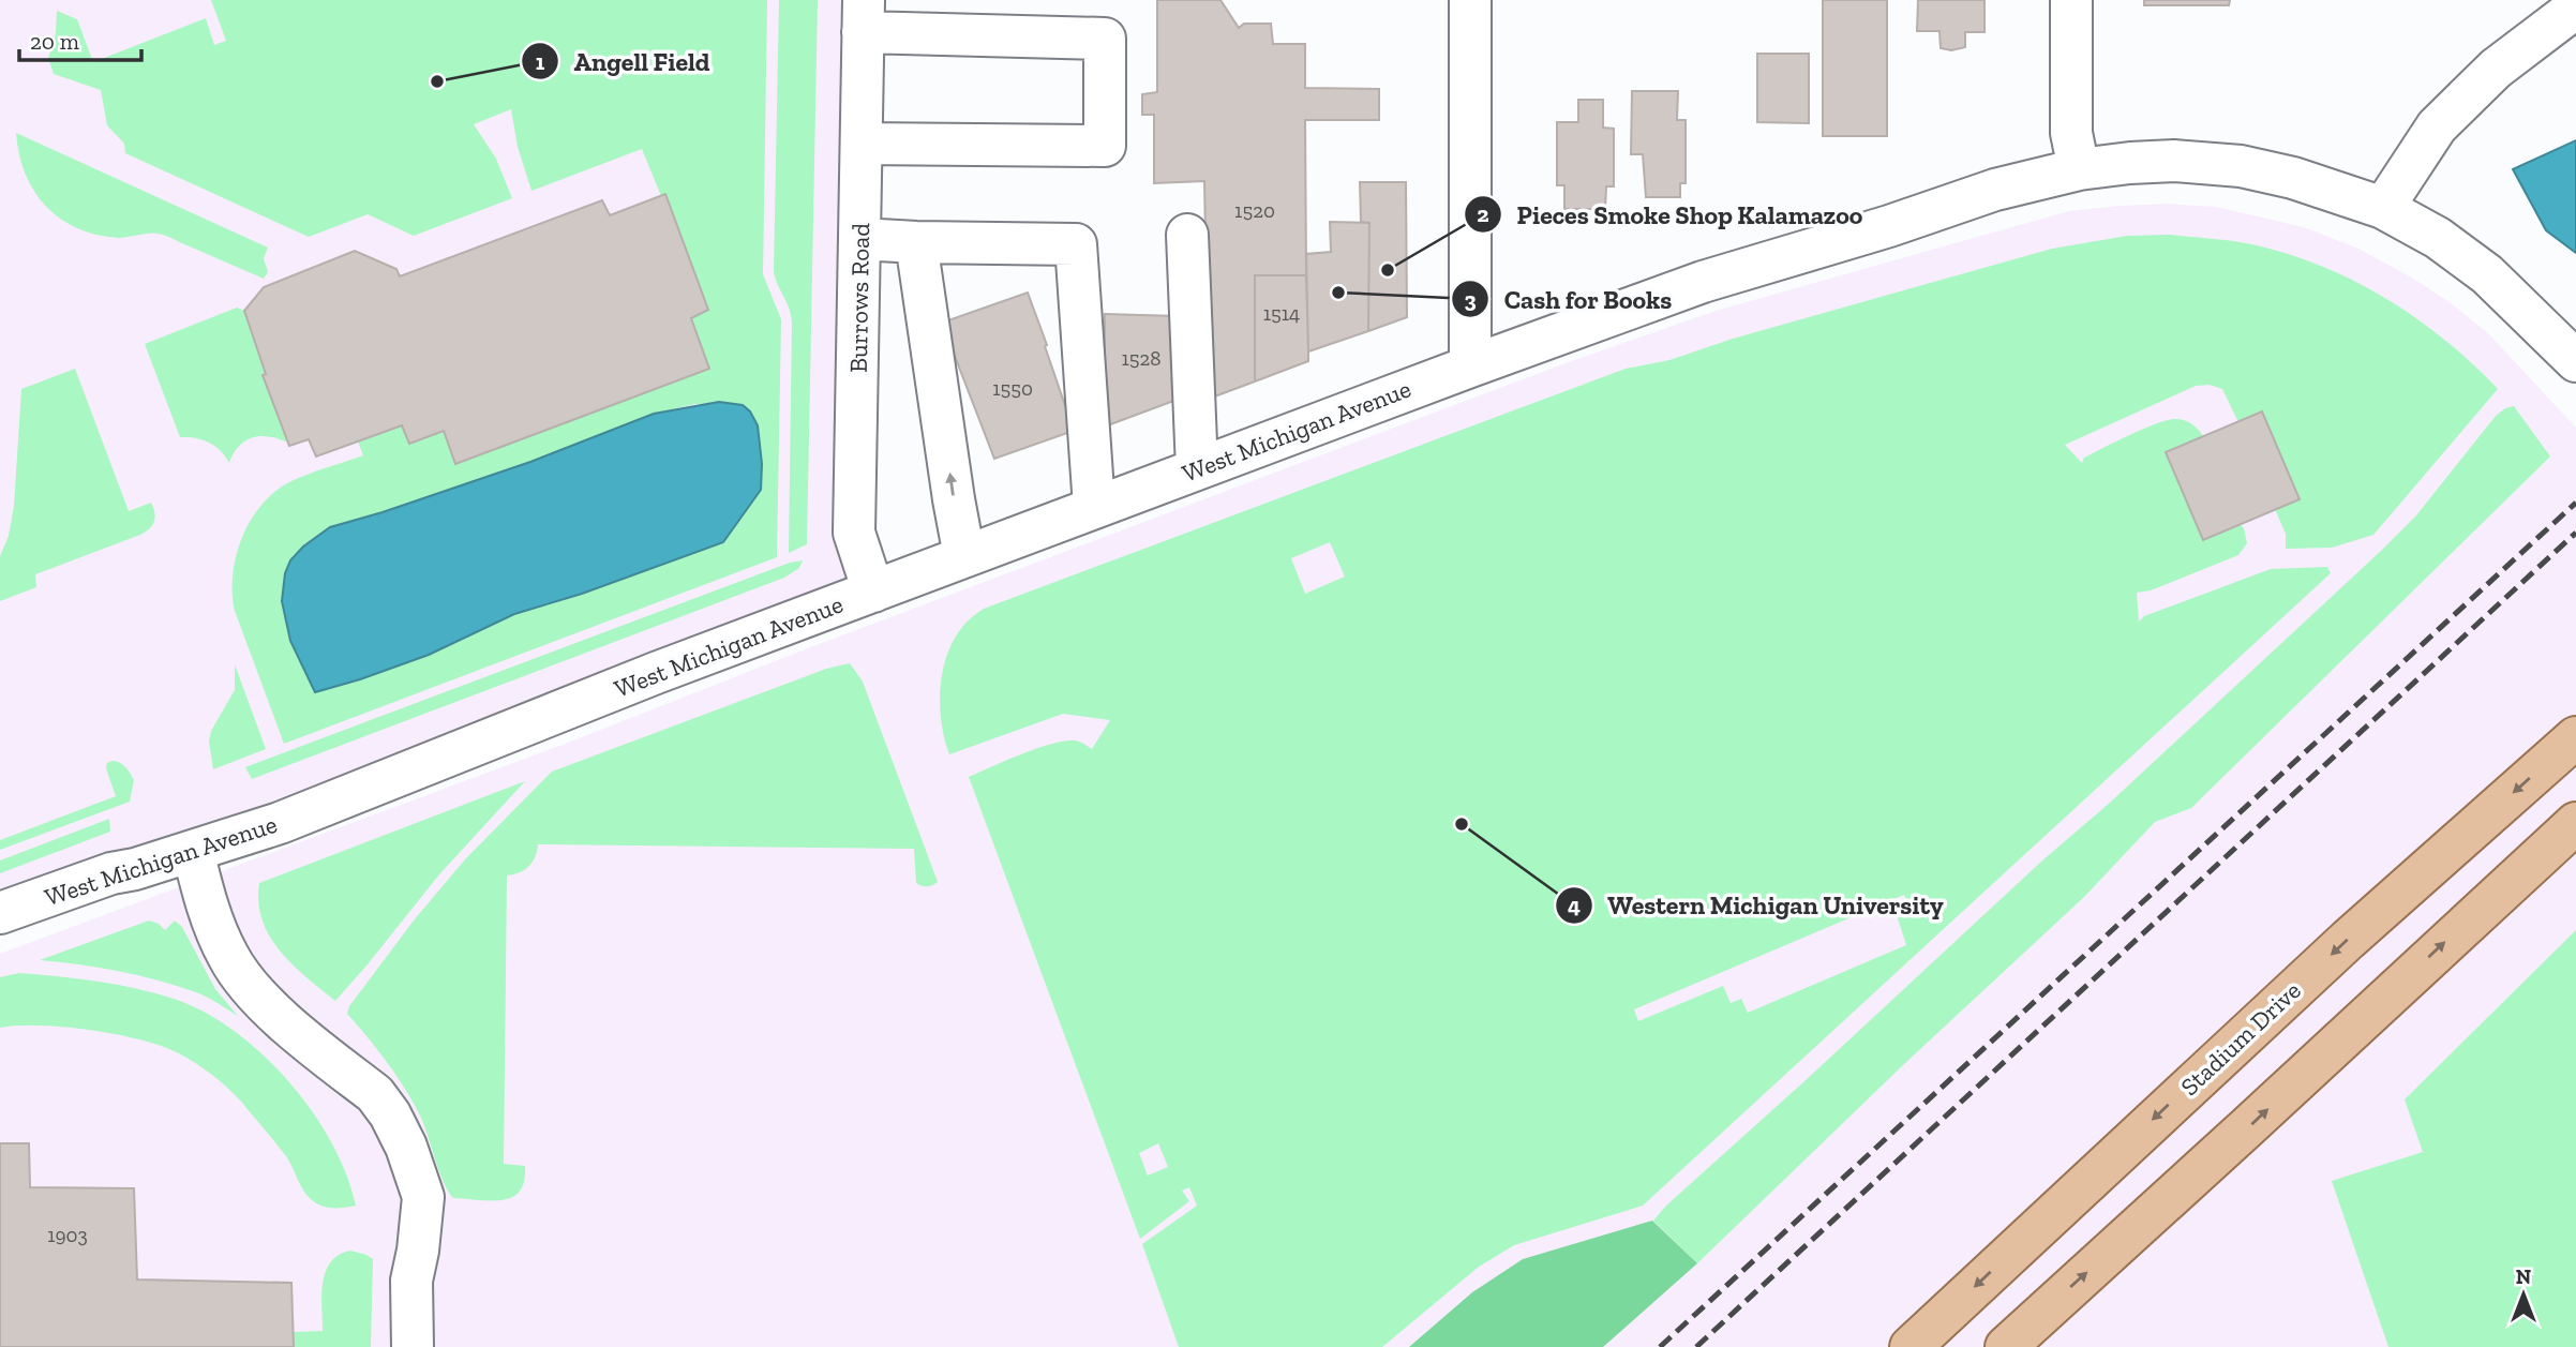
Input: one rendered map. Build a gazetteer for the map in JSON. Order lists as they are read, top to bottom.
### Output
{
  "streets": {
    "main road": ["Stadium Drive"],
    "street": ["Burrows Road", "West Michigan Avenue"]
  },
  "crossings": [
    ["Burrows Road", "West Michigan Avenue"]
  ],
  "places": [
    "Angell Field",
    "Pieces Smoke Shop Kalamazoo",
    "Cash for Books",
    "Western Michigan University"
  ],
  "house_numbers": [
    "1520",
    "1514",
    "1528",
    "1550",
    "1903"
  ],
  "scale_bar": "20 m",
  "north": "top"
}
